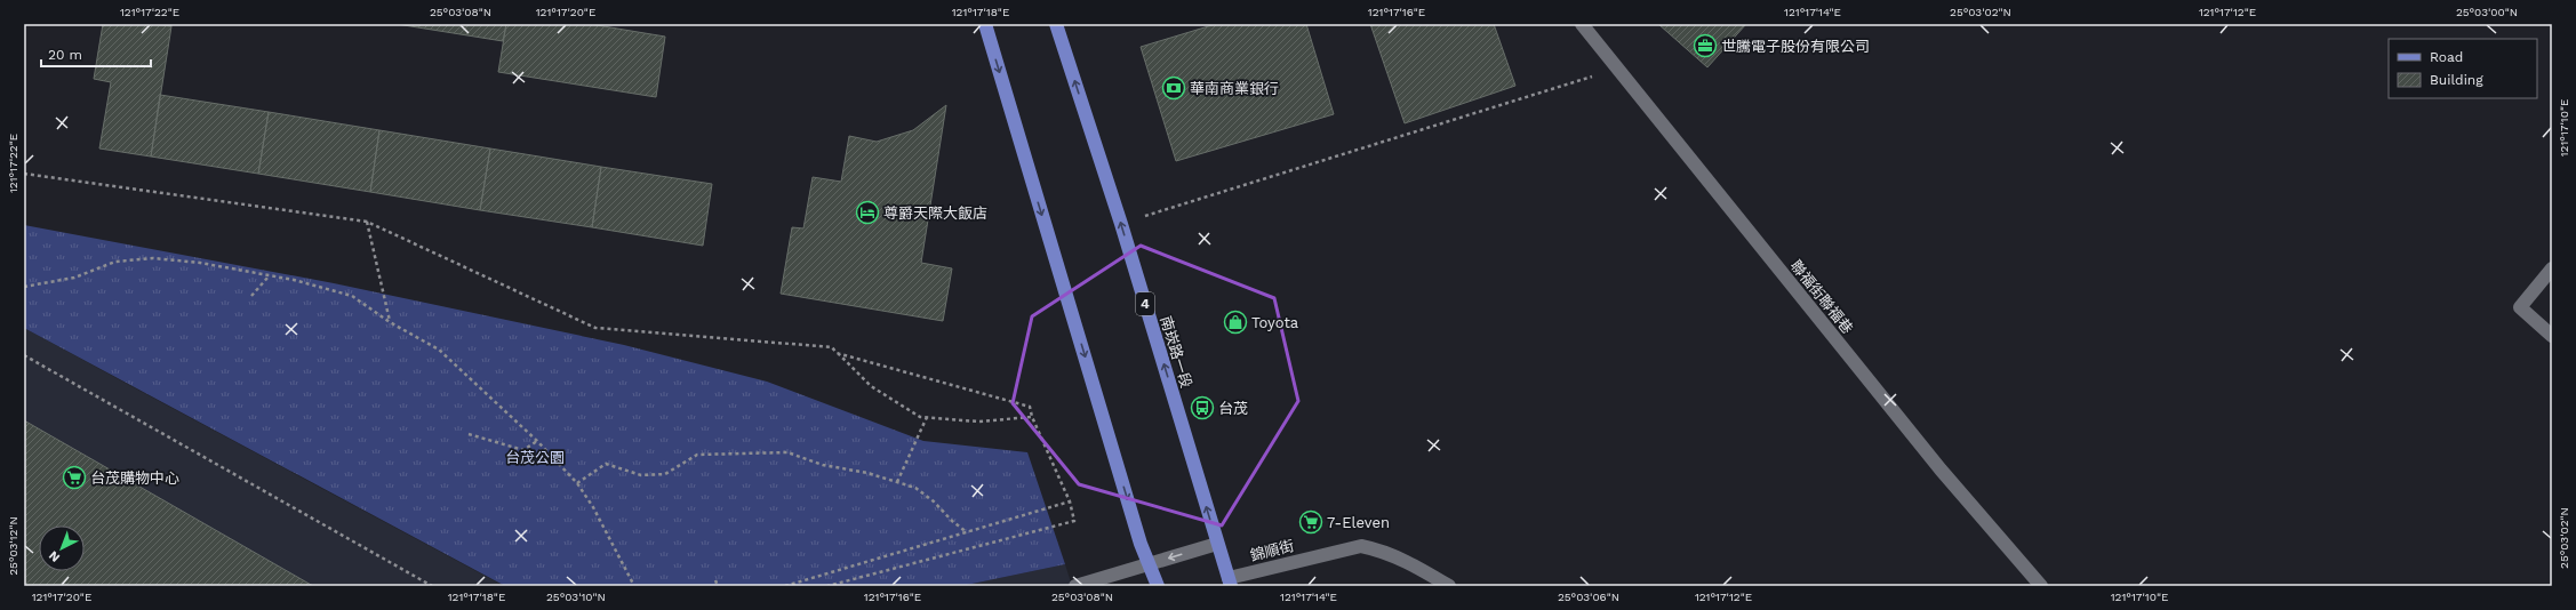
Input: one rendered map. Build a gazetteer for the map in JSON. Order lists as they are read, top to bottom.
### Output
{
  "streets": {
    "main road": ["4", "南崁路一段"],
    "street": ["聯福街聯福巷", "錦順街"]
  },
  "crossings": [
    ["南崁路一段", "錦順街"]
  ],
  "parks": ["台茂公園"],
  "places": {
    "office": ["世騰電子股份有限公司"],
    "bank": ["華南商業銀行"],
    "hotel": ["尊爵天際大飯店"],
    "shop": ["Toyota"],
    "bus stop": ["台茂"],
    "supermarket": ["台茂購物中心", "7-Eleven"]
  },
  "legend": ["Road", "Building"],
  "scale_bar": "20 m",
  "north": "bottom left",
  "coordinates": [
    "121°17'22\"E",
    "25°03'08\"N",
    "121°17'20\"E",
    "121°17'18\"E",
    "121°17'16\"E",
    "121°17'14\"E",
    "25°03'02\"N",
    "121°17'12\"E",
    "25°03'00\"N",
    "121°17'10\"E",
    "25°03'12\"N",
    "25°03'10\"N",
    "25°03'06\"N"
  ]
}
